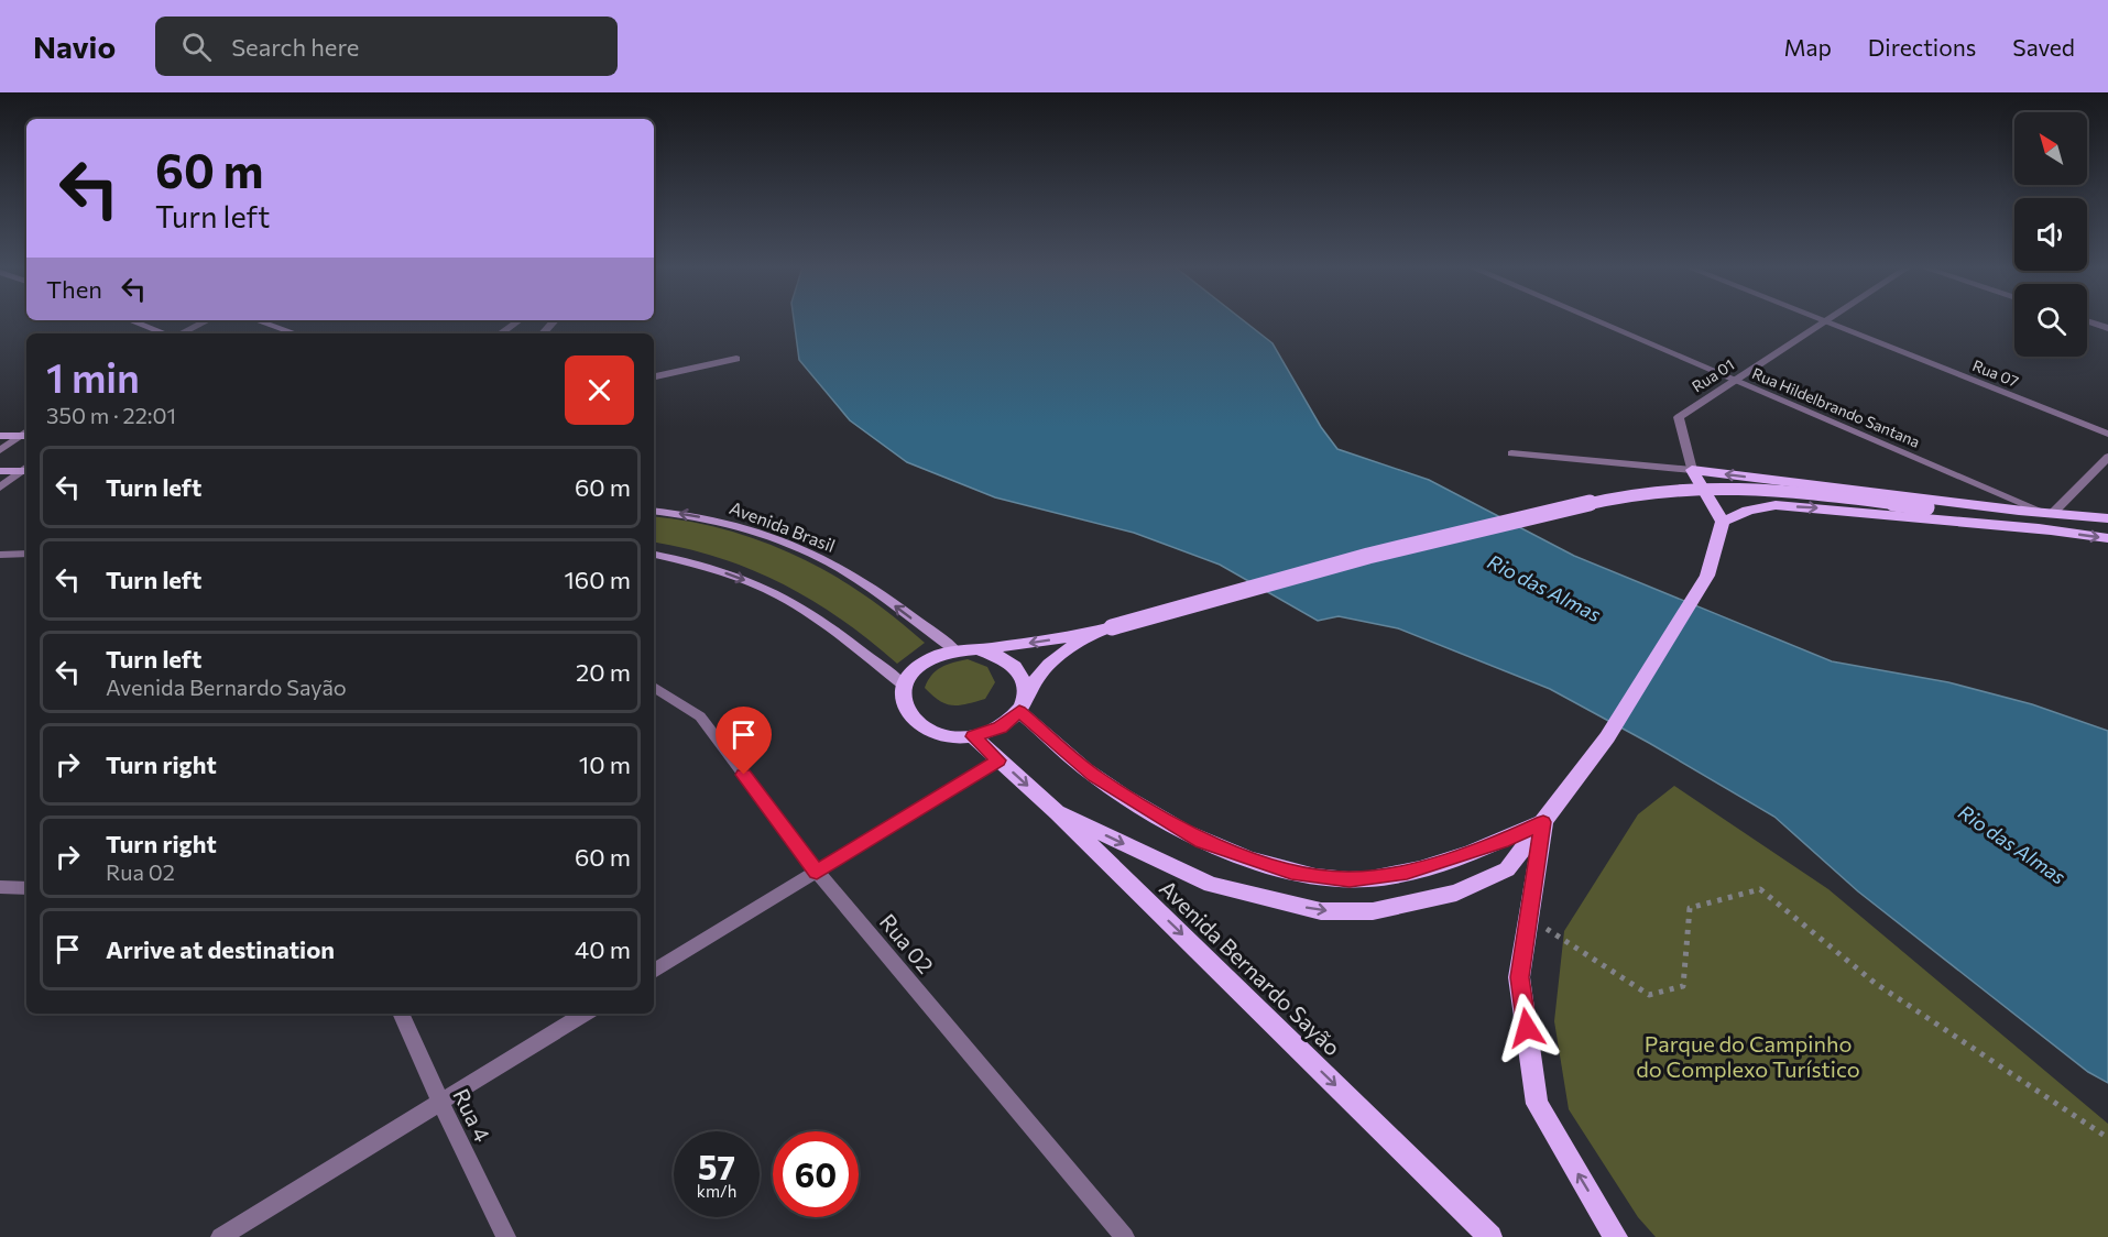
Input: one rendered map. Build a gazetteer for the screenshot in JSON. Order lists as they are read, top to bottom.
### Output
{
  "streets": {
    "main road": ["Rua 01", "Avenida Brasil", "Avenida Bernardo Sayão"],
    "street": [
      "Rua 07",
      "Rua Hildelbrando Santana",
      "Rua 02",
      "Rua 4"
    ]
  },
  "crossings": [
    ["Rua 07", "Rua 01"],
    ["Rua 01", "Rua Hildelbrando Santana"],
    ["Avenida Brasil", "Avenida Bernardo Sayão"]
  ],
  "one_way": ["Avenida Bernardo Sayão"],
  "water": ["Rio das Almas"],
  "parks": ["Parque do Campinho do Complexo Turístico"],
  "north": "top left",
  "page": {
    "header": "Navio",
    "search": "Search here",
    "nav": ["Map", "Directions", "Saved"],
    "turn": ["60 m", "Turn left"],
    "then": "Then",
    "heading": ["1 min", "350 m · 22:01"],
    "list": [
      {
        "name": "Turn left",
        "value": "60 m"
      },
      {
        "name": "Turn left",
        "value": "160 m"
      },
      {
        "name": "Turn left",
        "note": "Avenida Bernardo Sayão",
        "value": "20 m"
      },
      {
        "name": "Turn right",
        "value": "10 m"
      },
      {
        "name": "Turn right",
        "note": "Rua 02",
        "value": "60 m"
      },
      {
        "name": "Arrive at destination",
        "value": "40 m"
      }
    ],
    "speed": "57 km/h",
    "limit": "60"
  }
}
